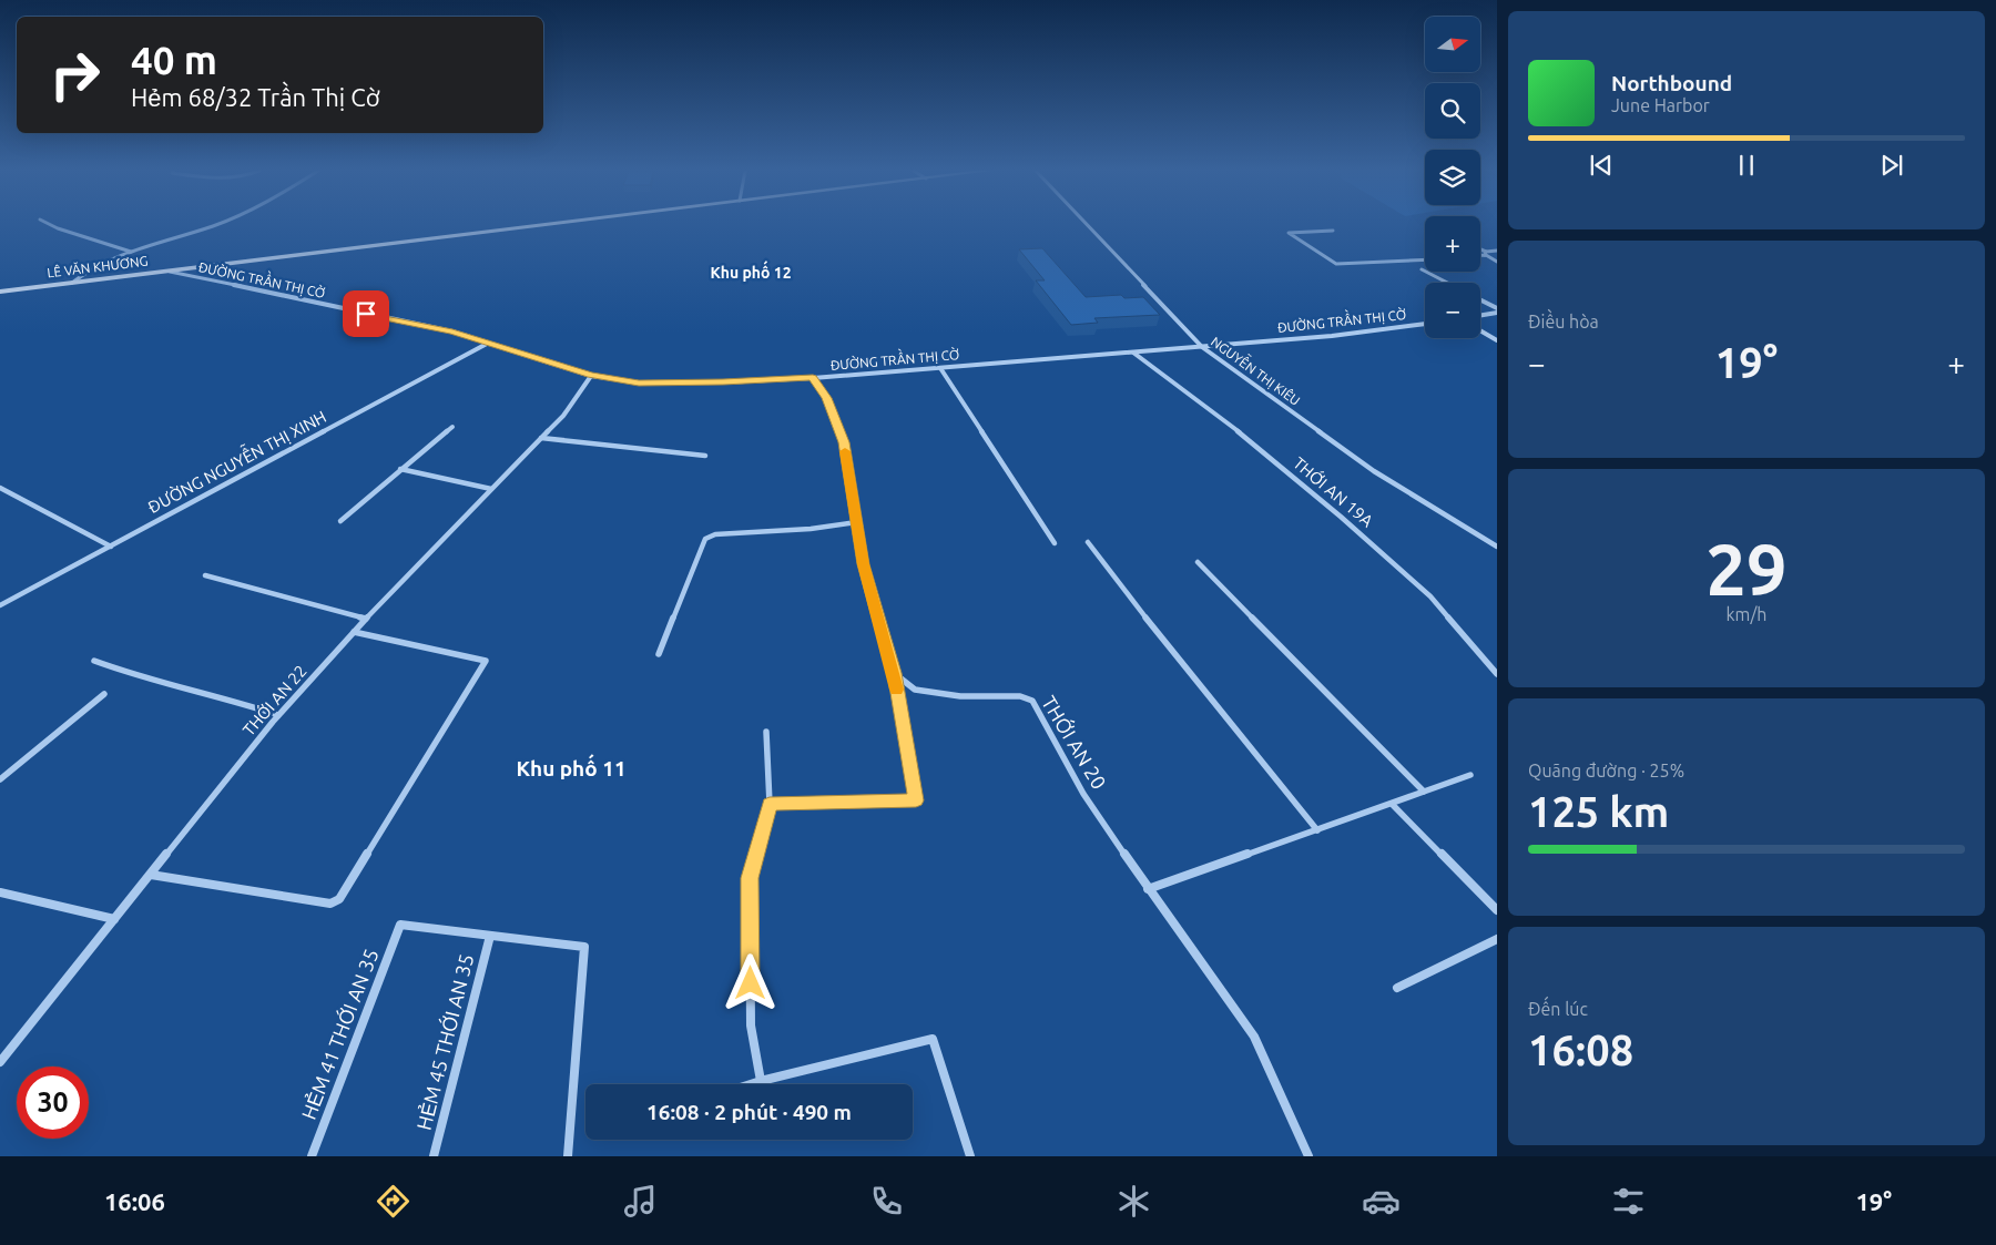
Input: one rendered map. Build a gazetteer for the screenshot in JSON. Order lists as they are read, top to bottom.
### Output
{
  "streets": {
    "main road": ["LÊ VĂN KHƯƠNG"],
    "street": [
      "ĐƯỜNG TRẦN THỊ CỜ",
      "NGUYỄN THỊ KIÊU",
      "ĐƯỜNG NGUYỄN THỊ XINH",
      "THỚI AN 19A",
      "THỚI AN 22",
      "THỚI AN 20",
      "HẺM 41 THỚI AN 35",
      "HẺM 45 THỚI AN 35"
    ]
  },
  "crossings": [
    ["LÊ VĂN KHƯƠNG", "ĐƯỜNG TRẦN THỊ CỜ"],
    ["ĐƯỜNG TRẦN THỊ CỜ", "NGUYỄN THỊ KIÊU"],
    ["ĐƯỜNG TRẦN THỊ CỜ", "ĐƯỜNG NGUYỄN THỊ XINH"],
    ["ĐƯỜNG TRẦN THỊ CỜ", "THỚI AN 19A"],
    ["ĐƯỜNG TRẦN THỊ CỜ", "THỚI AN 22"],
    ["HẺM 41 THỚI AN 35", "HẺM 45 THỚI AN 35"]
  ],
  "districts": ["Khu phố 12", "Khu phố 11"],
  "north": "right",
  "page": {
    "map_buttons": ["+", "−"],
    "turn": ["40 m", "Hẻm 68/32 Trần Thị Cờ"],
    "song": ["Northbound", "June Harbor"],
    "tile": [
      "Điều hòa",
      ["29", "km/h"],
      ["Quãng đường · 25%", "125 km"],
      ["Đến lúc", "16:08"]
    ],
    "heat": ["−", "19°", "+"],
    "limit": "30",
    "trip": "16:08 · 2 phút · 490 m",
    "tabs": ["16:06", "19°"]
  }
}
